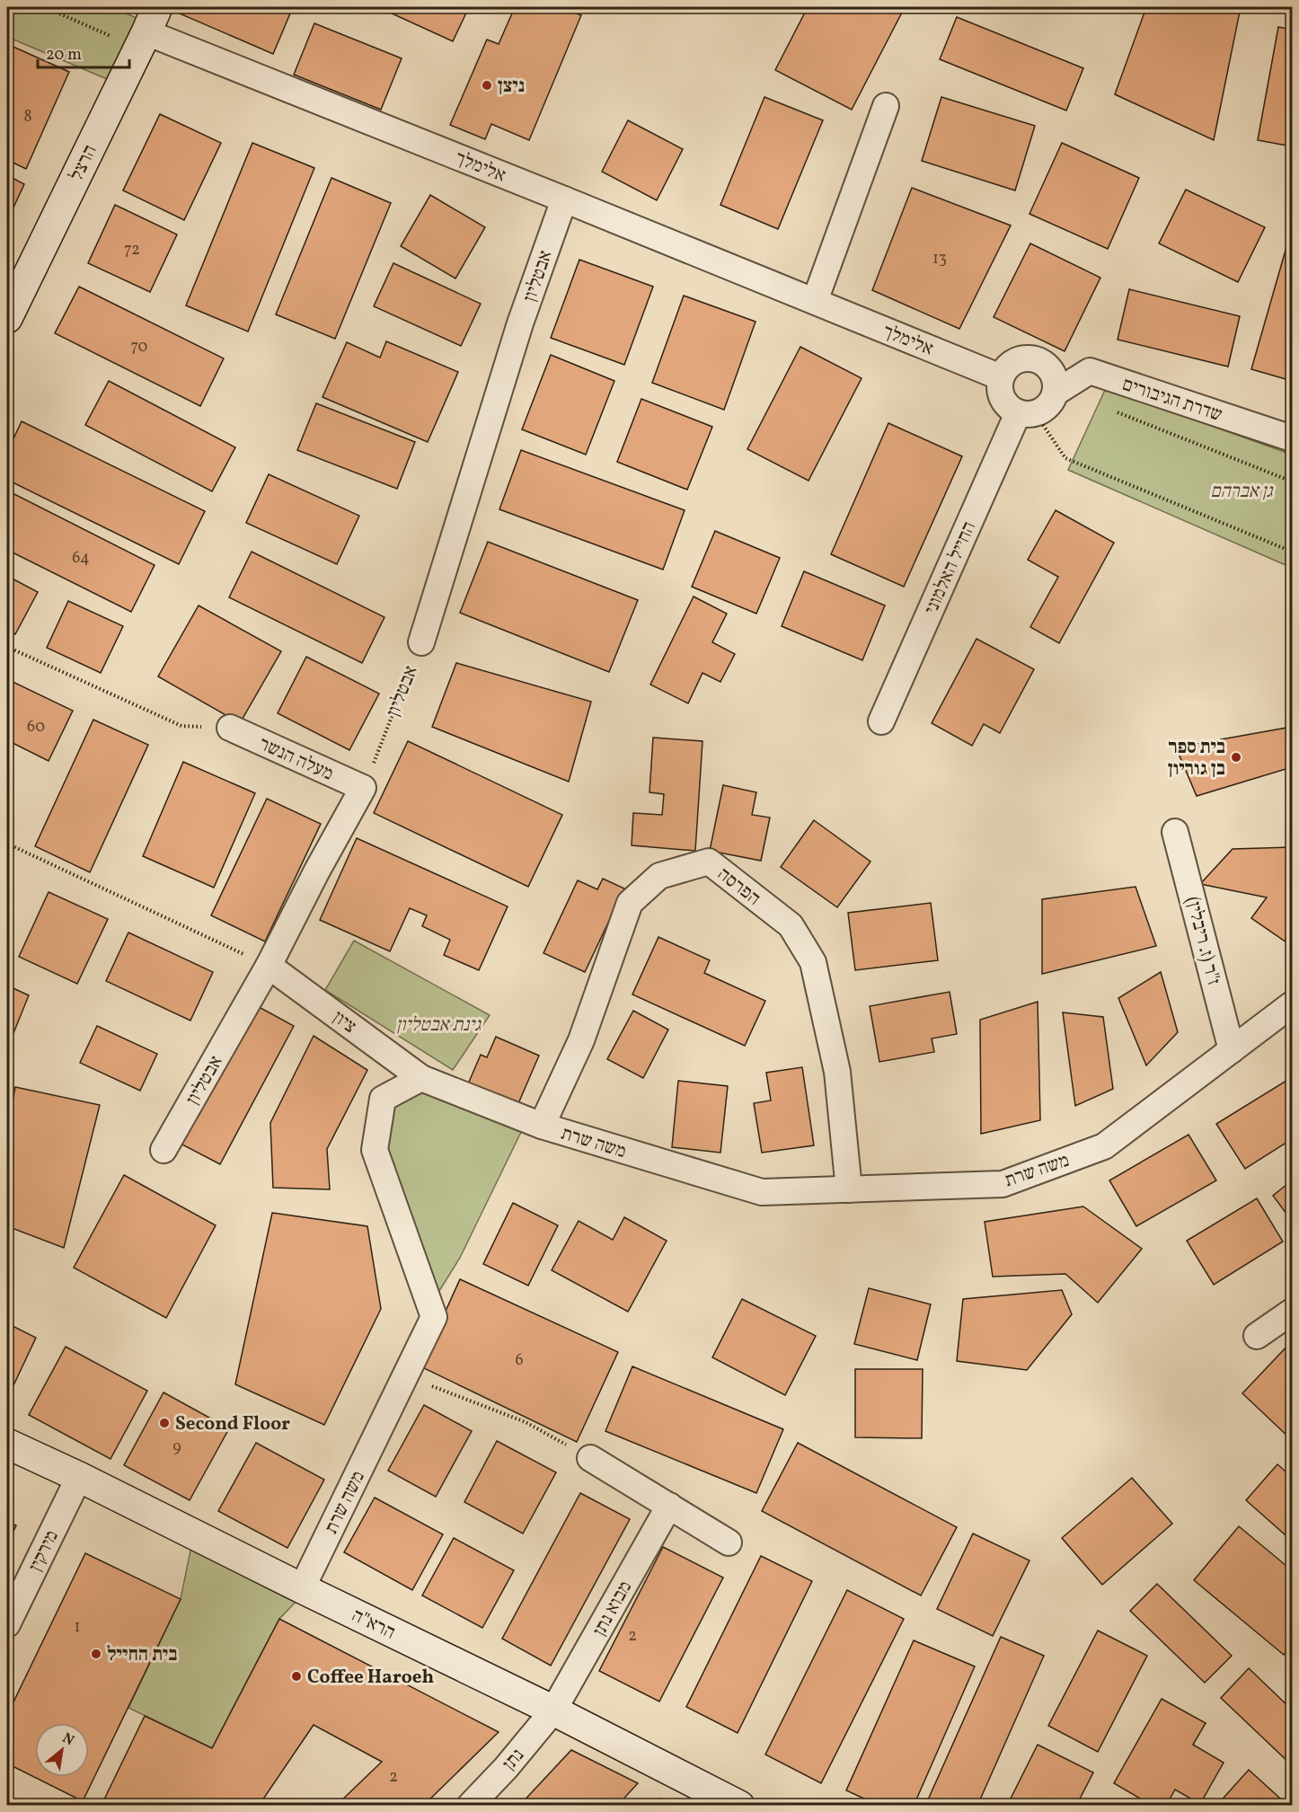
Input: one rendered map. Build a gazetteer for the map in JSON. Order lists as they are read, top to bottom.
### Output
{
  "streets": {
    "street": [
      "הרצל",
      "אלימלך",
      "אבטליון",
      "שדרת הגיבורים",
      "החייל האלמוני",
      "מעלה הנשר",
      "הפרסה",
      "ז\"ר (ז. ריבלין)",
      "ציון",
      "משה שרת",
      "מירקין",
      "מבוא נתן",
      "הרא\"ה",
      "נתן"
    ]
  },
  "crossings": [
    ["הרצל", "אלימלך"],
    ["אלימלך", "אבטליון"],
    ["אלימלך", "שדרת הגיבורים"],
    ["אלימלך", "החייל האלמוני"],
    ["אבטליון", "מעלה הנשר"],
    ["אבטליון", "ציון"],
    ["שדרת הגיבורים", "החייל האלמוני"],
    ["הפרסה", "משה שרת"],
    ["ז\"ר (ז. ריבלין)", "משה שרת"],
    ["ציון", "משה שרת"],
    ["משה שרת", "הרא\"ה"],
    ["מירקין", "הרא\"ה"],
    ["מבוא נתן", "הרא\"ה"],
    ["מבוא נתן", "נתן"],
    ["הרא\"ה", "נתן"]
  ],
  "parks": ["גן אברהם", "גינת אבטליון"],
  "places": [
    "ניצן",
    "בית ספר בן גוריון",
    "Second Floor",
    "בית החייל",
    "Coffee Haroeh"
  ],
  "house_numbers": [
    "8",
    "72",
    "13",
    "70",
    "64",
    "60",
    "6",
    "9",
    "1",
    "2",
    "2"
  ],
  "scale_bar": "20 m",
  "north": "top right"
}
